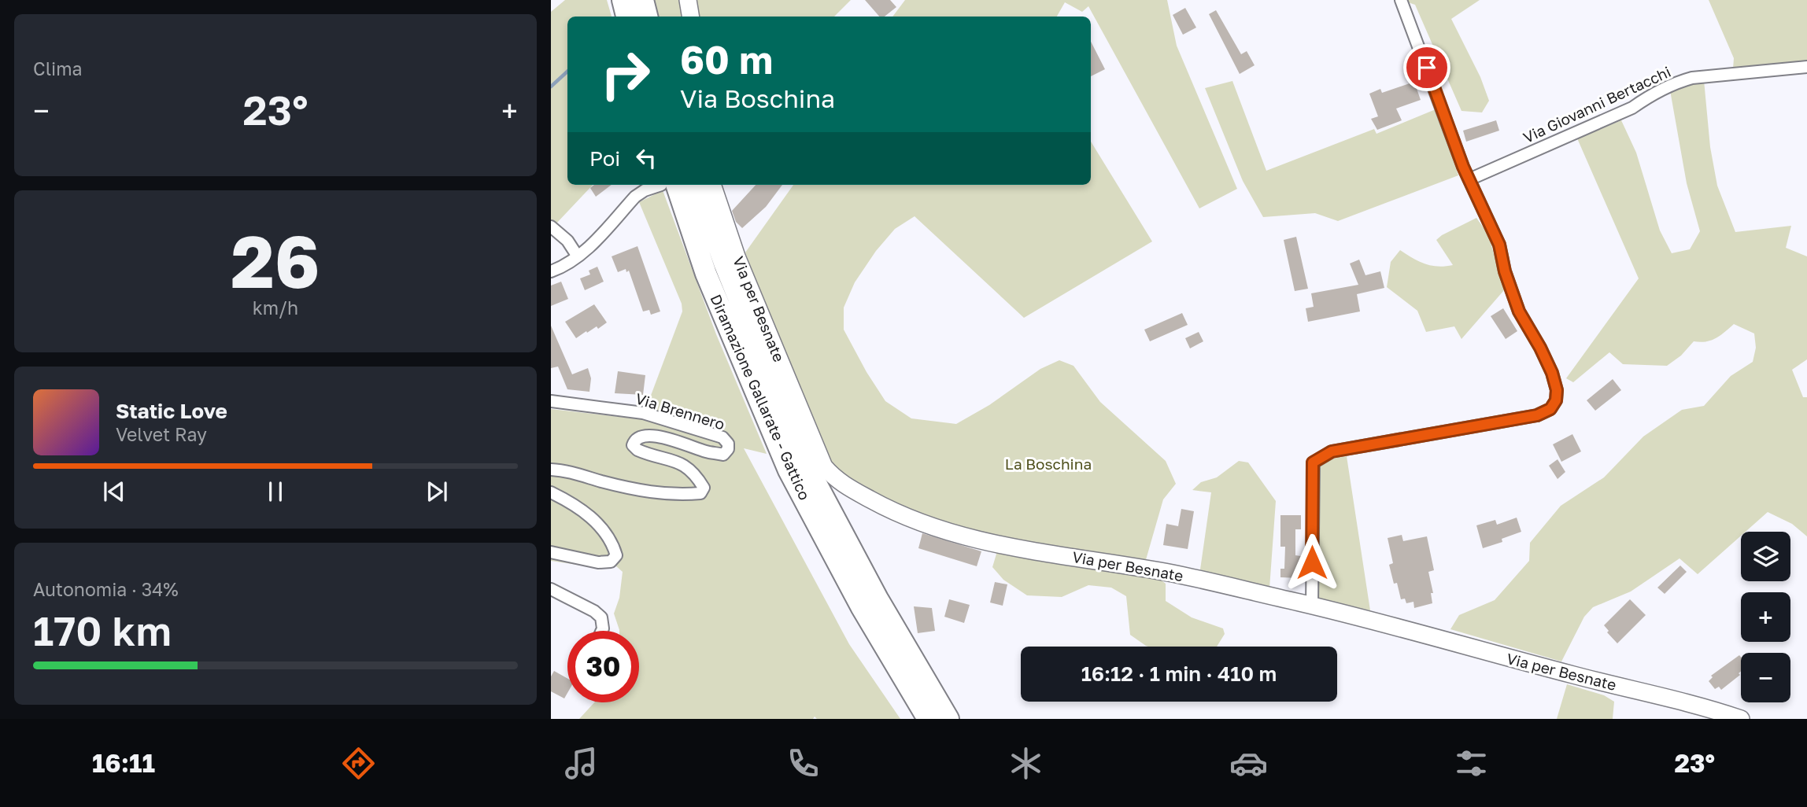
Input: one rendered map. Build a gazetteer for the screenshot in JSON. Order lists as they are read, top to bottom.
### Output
{
  "streets": {
    "highway": ["Diramazione Gallarate - Gattico"],
    "street": ["Via Giovanni Bertacchi", "Via per Besnate", "Via Brennero"]
  },
  "parks": ["La Boschina"],
  "page": {
    "tile": [
      "Clima",
      ["26", "km/h"],
      ["Autonomia · 34%", "170 km"]
    ],
    "turn": ["60 m", "Via Boschina"],
    "heat": ["−", "23°", "+"],
    "then": "Poi",
    "song": ["Static Love", "Velvet Ray"],
    "map_buttons": ["+", "−"],
    "limit": "30",
    "trip": "16:12 · 1 min · 410 m",
    "tabs": ["16:11", "23°"]
  }
}
